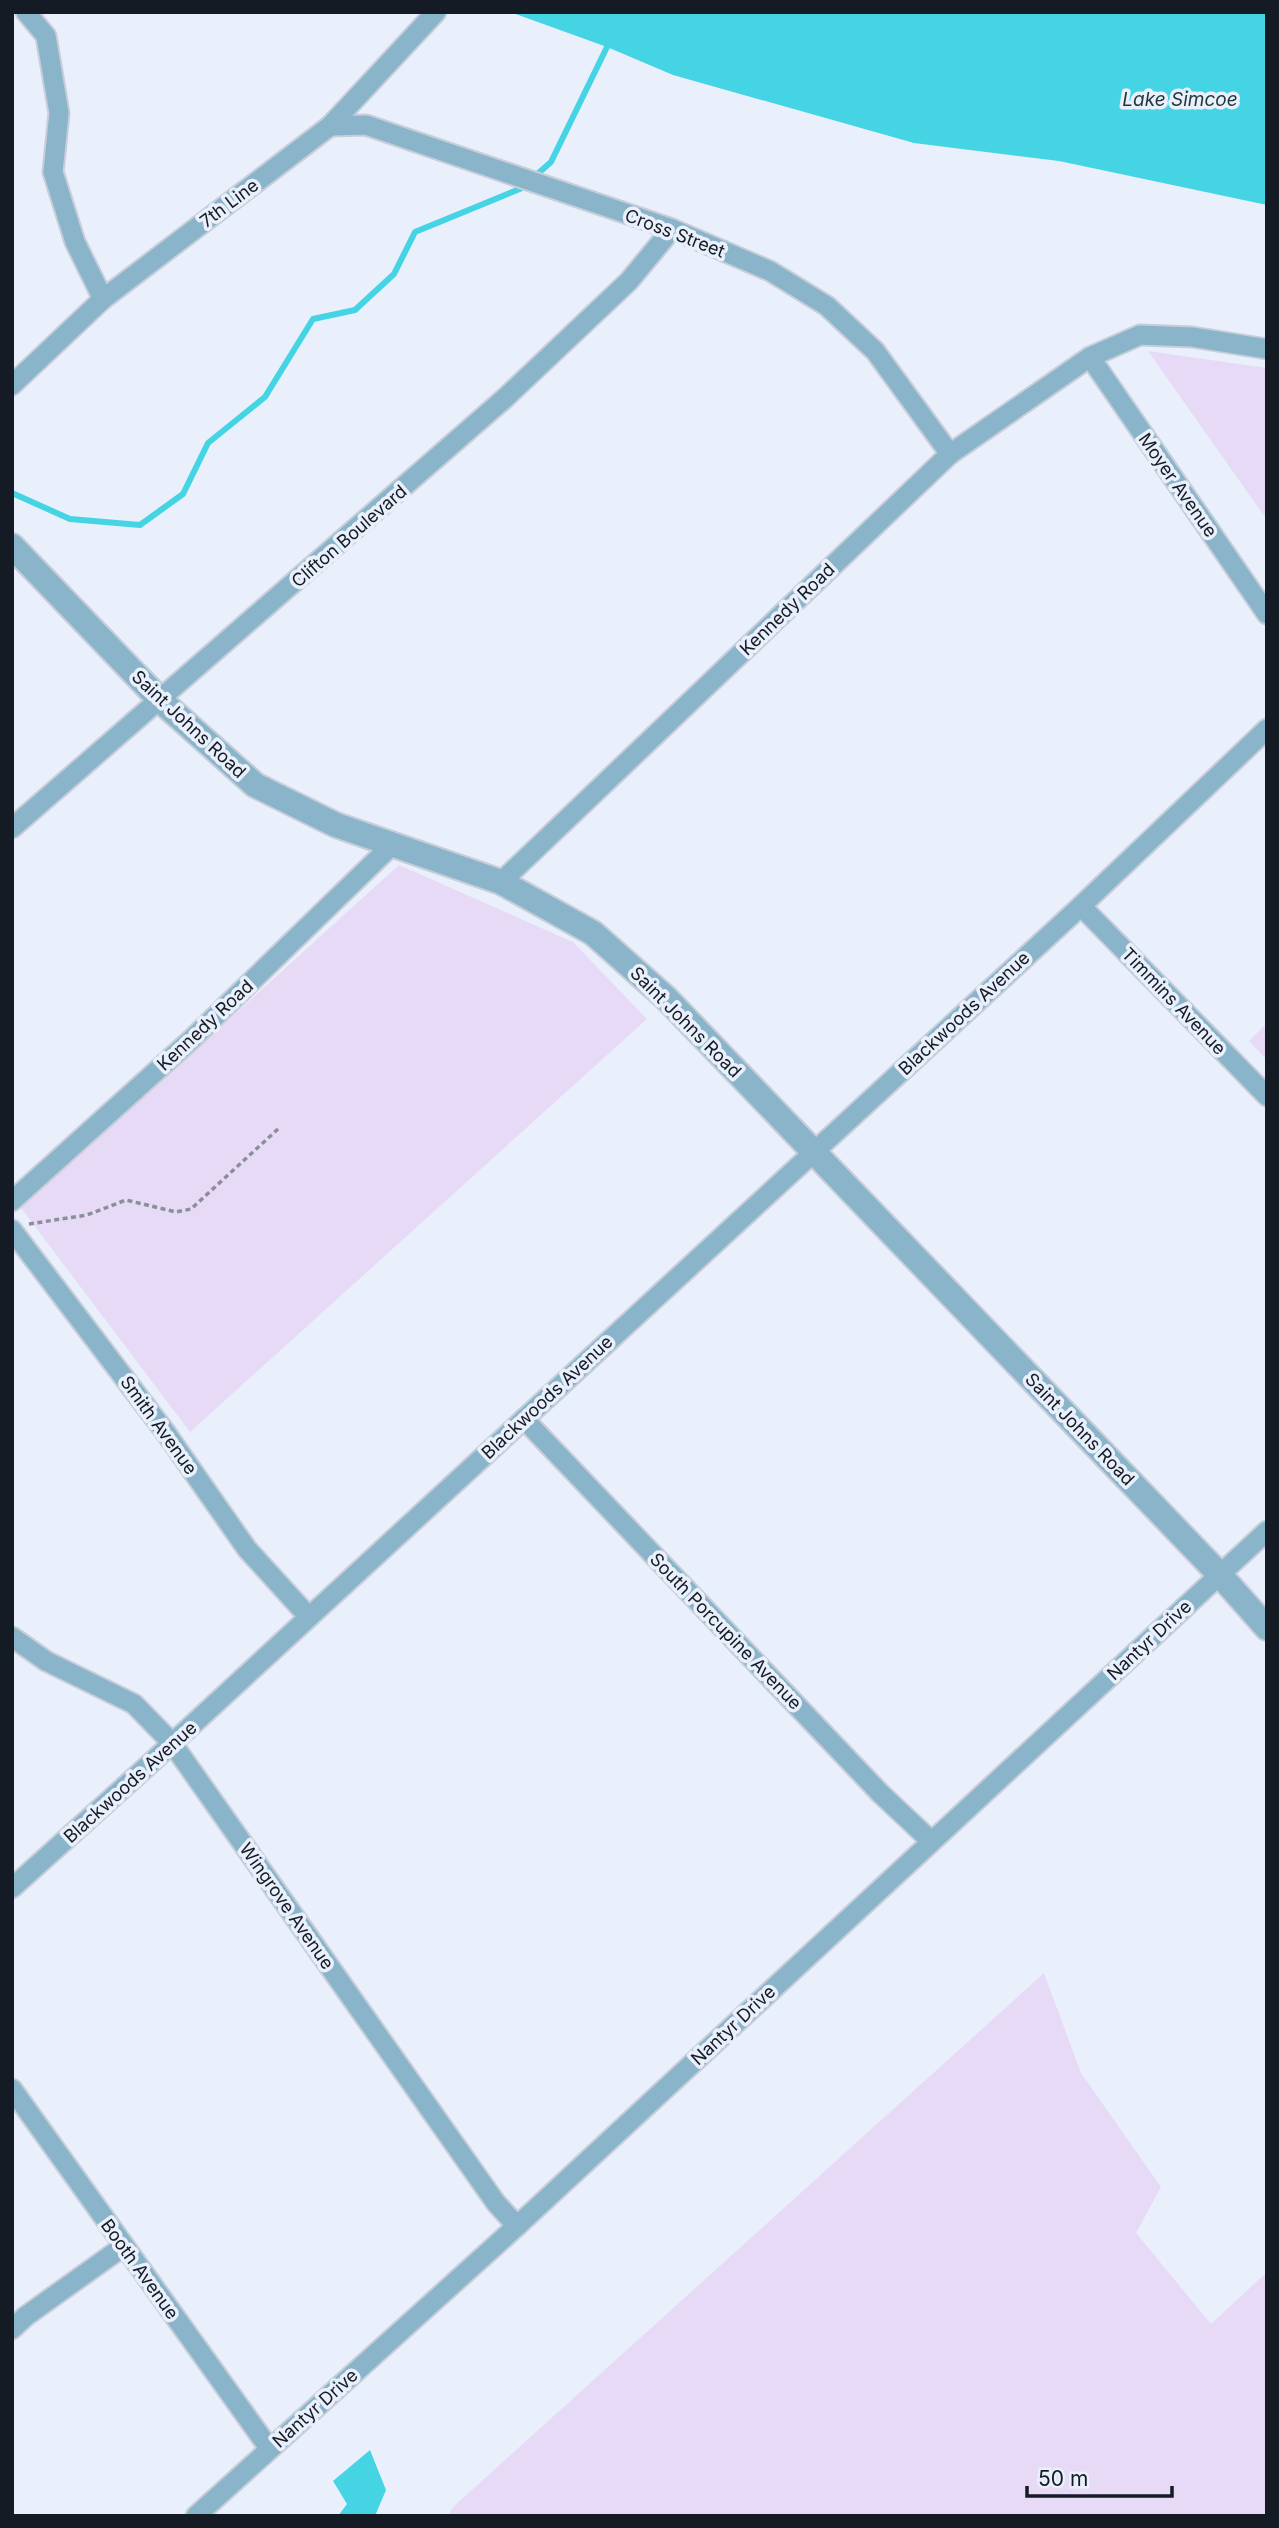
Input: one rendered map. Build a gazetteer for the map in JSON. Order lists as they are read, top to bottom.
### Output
{
  "streets": {
    "street": [
      "7th Line",
      "Cross Street",
      "Moyer Avenue",
      "Clifton Boulevard",
      "Kennedy Road",
      "Saint Johns Road",
      "Timmins Avenue",
      "Blackwoods Avenue",
      "Smith Avenue",
      "South Porcupine Avenue",
      "Nantyr Drive",
      "Wingrove Avenue",
      "Booth Avenue"
    ]
  },
  "crossings": [
    ["7th Line", "Cross Street"],
    ["Cross Street", "Clifton Boulevard"],
    ["Cross Street", "Kennedy Road"],
    ["Moyer Avenue", "Kennedy Road"],
    ["Clifton Boulevard", "Saint Johns Road"],
    ["Kennedy Road", "Saint Johns Road"],
    ["Saint Johns Road", "Blackwoods Avenue"],
    ["Saint Johns Road", "Nantyr Drive"],
    ["Timmins Avenue", "Blackwoods Avenue"],
    ["Blackwoods Avenue", "Smith Avenue"],
    ["Blackwoods Avenue", "South Porcupine Avenue"],
    ["Blackwoods Avenue", "Wingrove Avenue"],
    ["South Porcupine Avenue", "Nantyr Drive"],
    ["Nantyr Drive", "Wingrove Avenue"],
    ["Nantyr Drive", "Booth Avenue"]
  ],
  "water": ["Lake Simcoe"],
  "scale_bar": "50 m"
}
